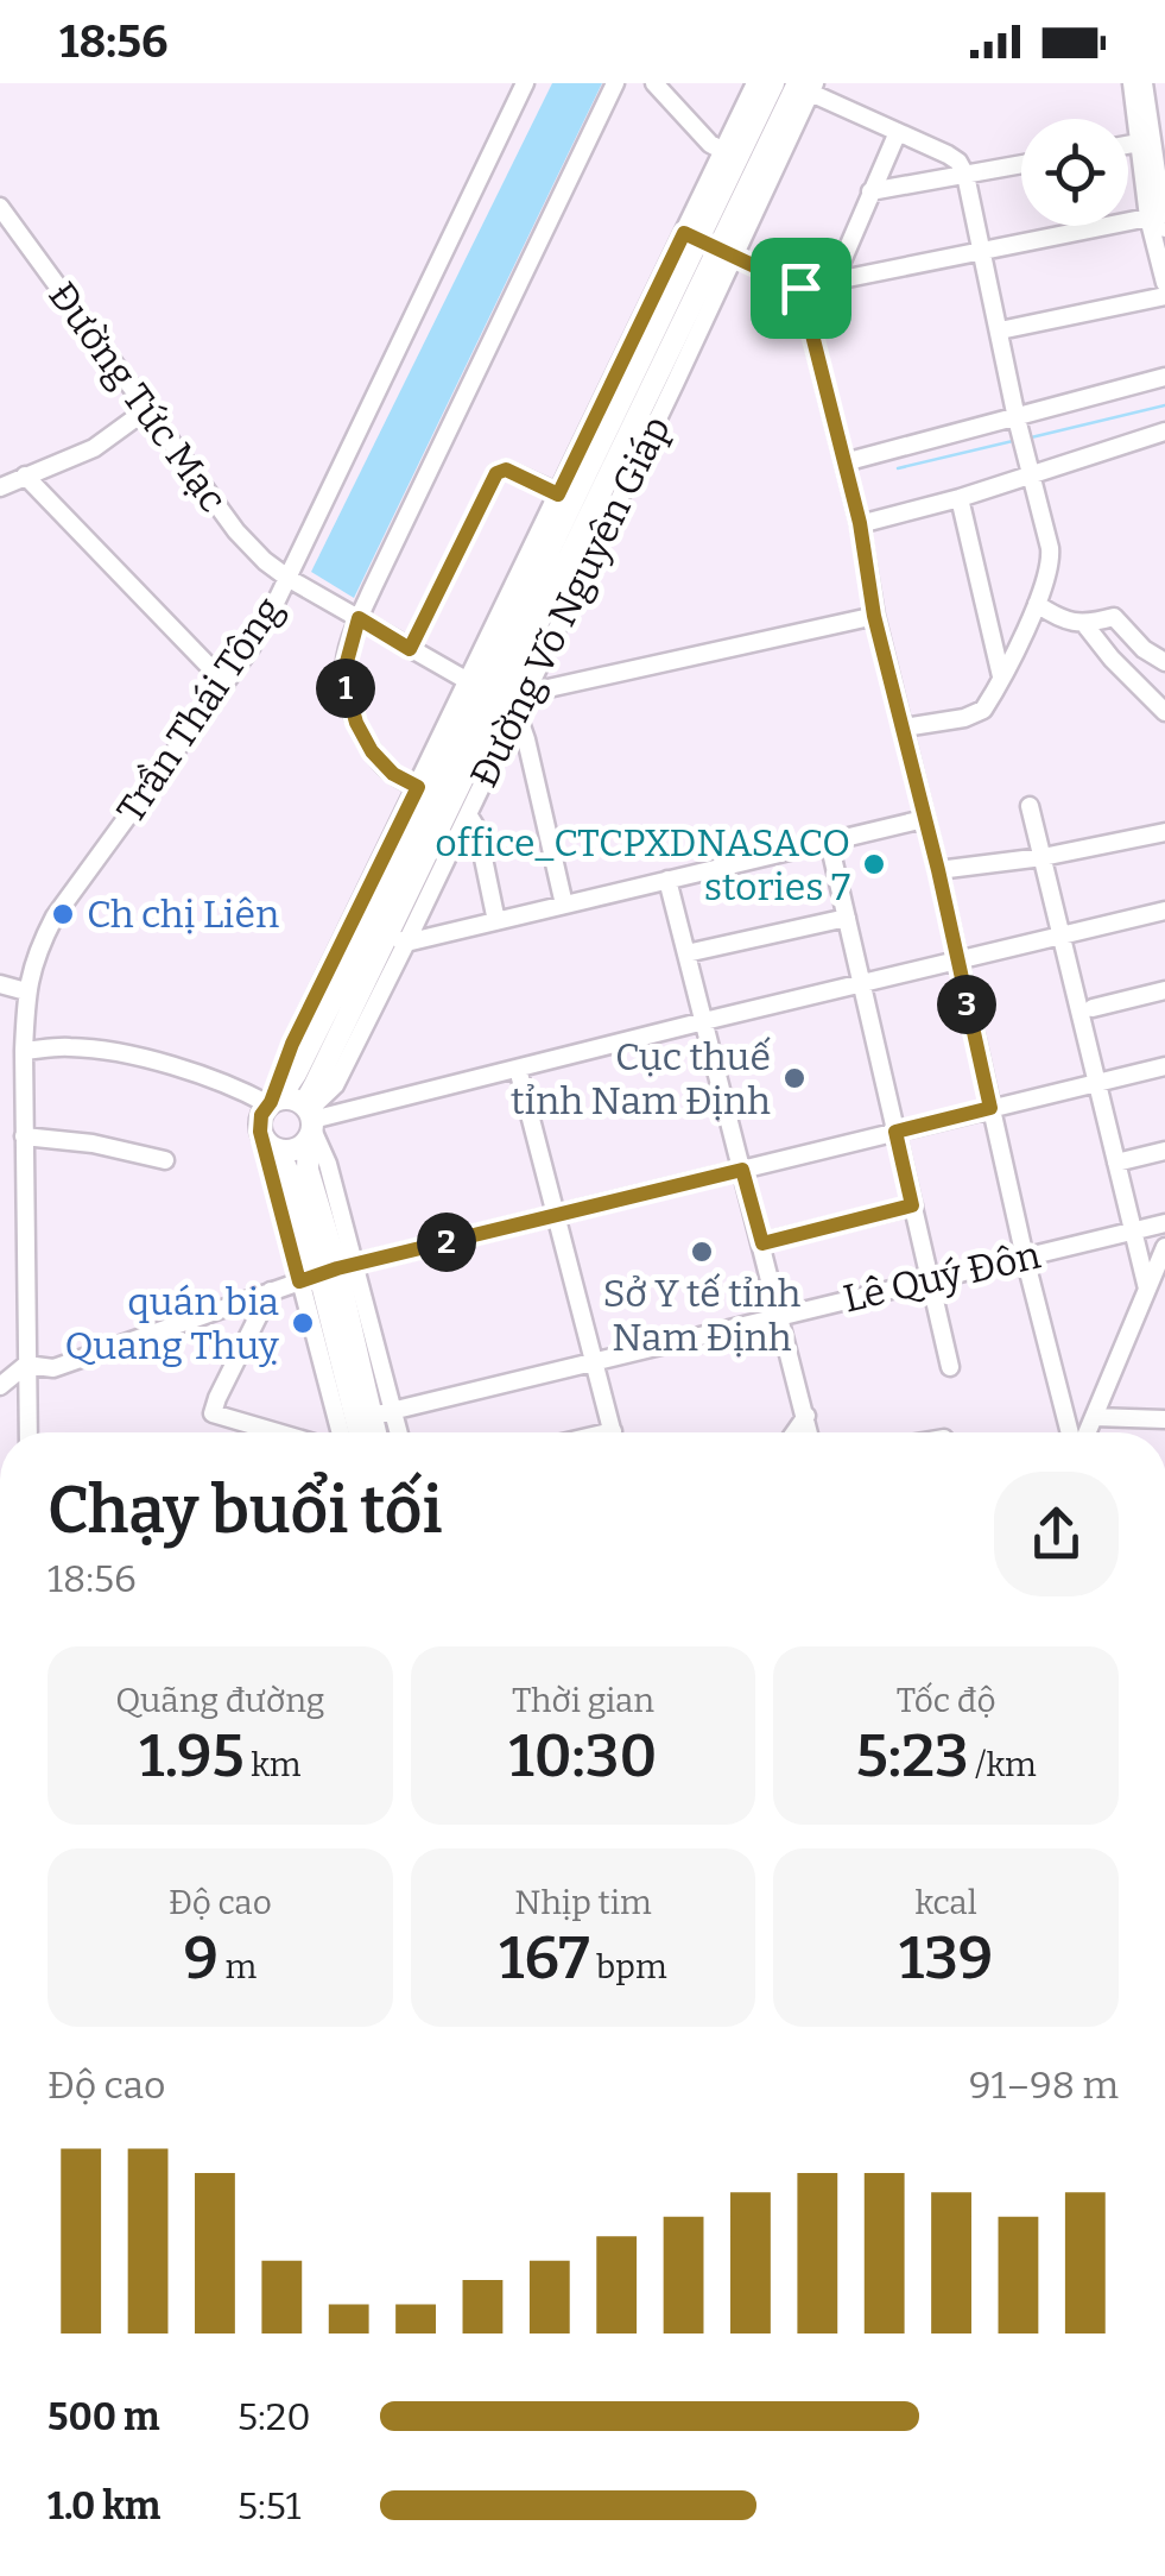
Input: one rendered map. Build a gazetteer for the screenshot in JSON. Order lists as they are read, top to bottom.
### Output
{
  "streets": {
    "main road": ["Đường Võ Nguyên Giáp"],
    "street": ["Đường Tức Mạc", "Trần Thái Tông", "Lê Quý Đôn"]
  },
  "crossings": [
    ["Đường Tức Mạc", "Đường Võ Nguyên Giáp"],
    ["Đường Tức Mạc", "Trần Thái Tông"]
  ],
  "places": [
    "office_CTCPXDNASACO stories 7",
    "Ch chị Liên",
    "Cục thuế tỉnh Nam Định",
    "Sở Y tế tỉnh Nam Định",
    "quán bia Quang Thuỵ"
  ],
  "page": {
    "status": "18:56",
    "pins": ["1", "3", "2"],
    "heading": ["Chạy buổi tối", "18:56"],
    "stats": [
      ["Quãng đường", "1.95 km"],
      ["Thời gian", "10:30"],
      ["Tốc độ", "5:23 /km"],
      ["Độ cao", "9 m"],
      ["Nhịp tim", "167 bpm"],
      ["kcal", "139"]
    ],
    "chart": ["Độ cao", "91–98 m"],
    "list": [
      {
        "name": "500 m",
        "note": "5:20"
      },
      {
        "name": "1.0 km",
        "note": "5:51"
      }
    ]
  }
}
